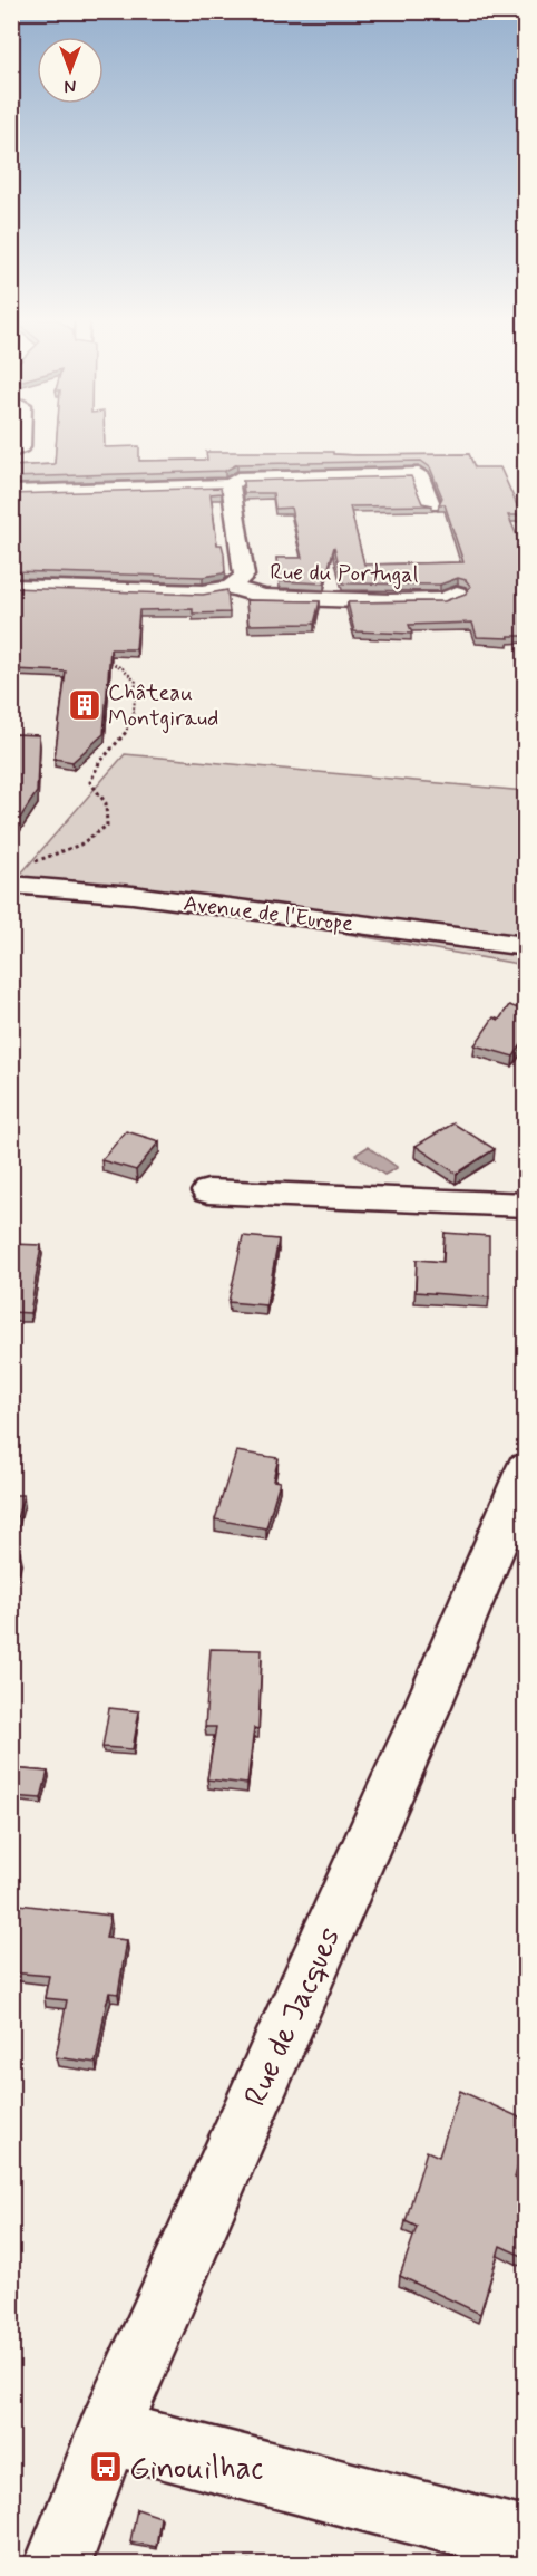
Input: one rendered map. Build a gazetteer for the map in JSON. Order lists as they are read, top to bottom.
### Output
{
  "streets": {
    "street": ["Rue du Portugal", "Avenue de l'Europe", "Rue de Jacques"]
  },
  "places": {
    "building": ["Château Montgiraud"],
    "bus stop": ["Ginouilhac"]
  },
  "north": "bottom"
}
